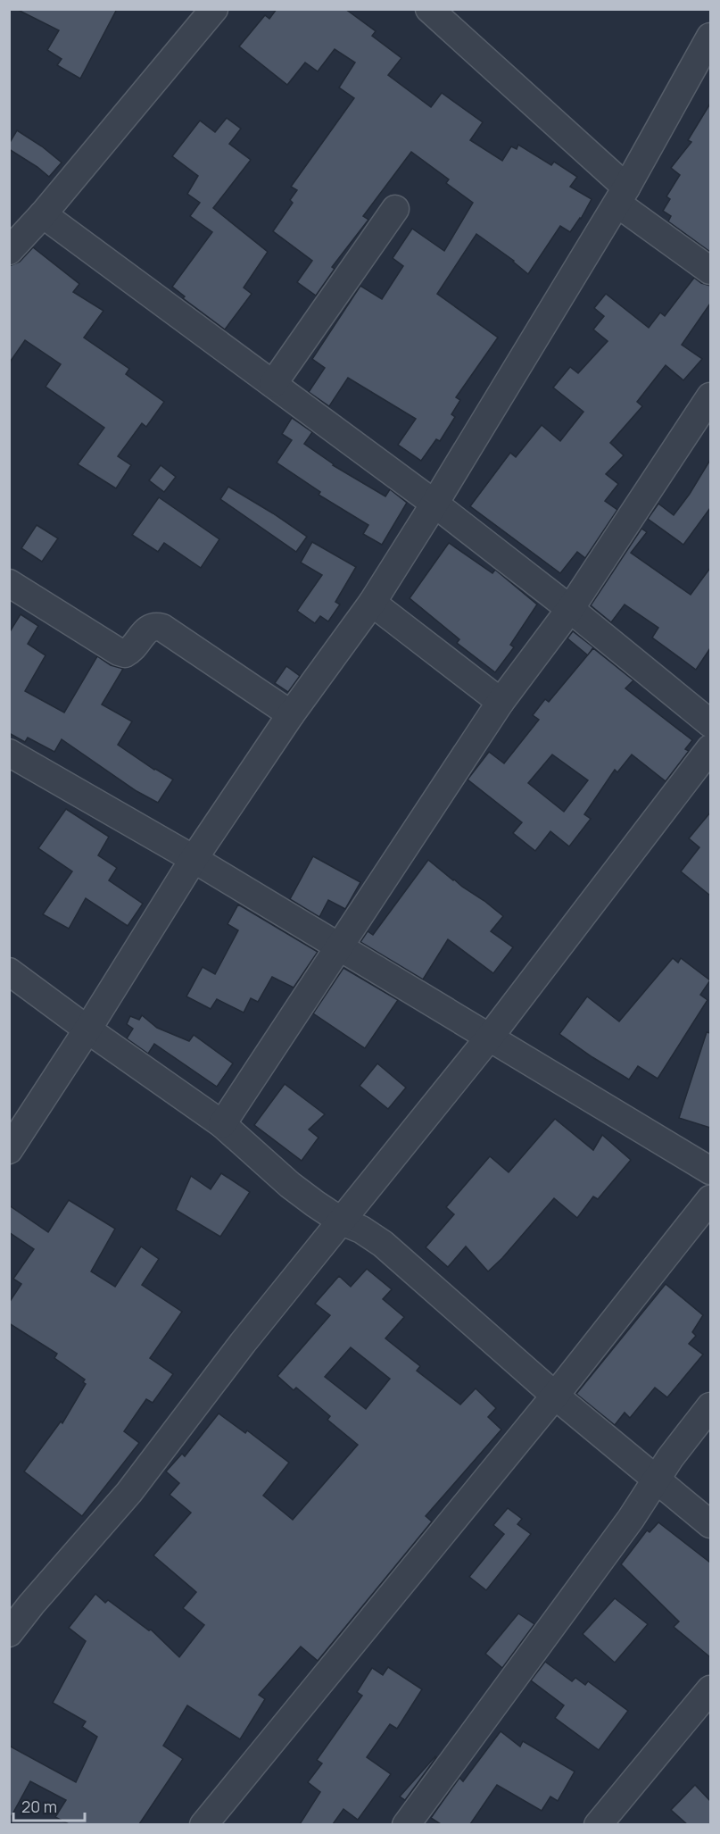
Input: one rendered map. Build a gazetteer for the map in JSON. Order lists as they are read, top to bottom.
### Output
{
  "scale_bar": "20 m"
}
